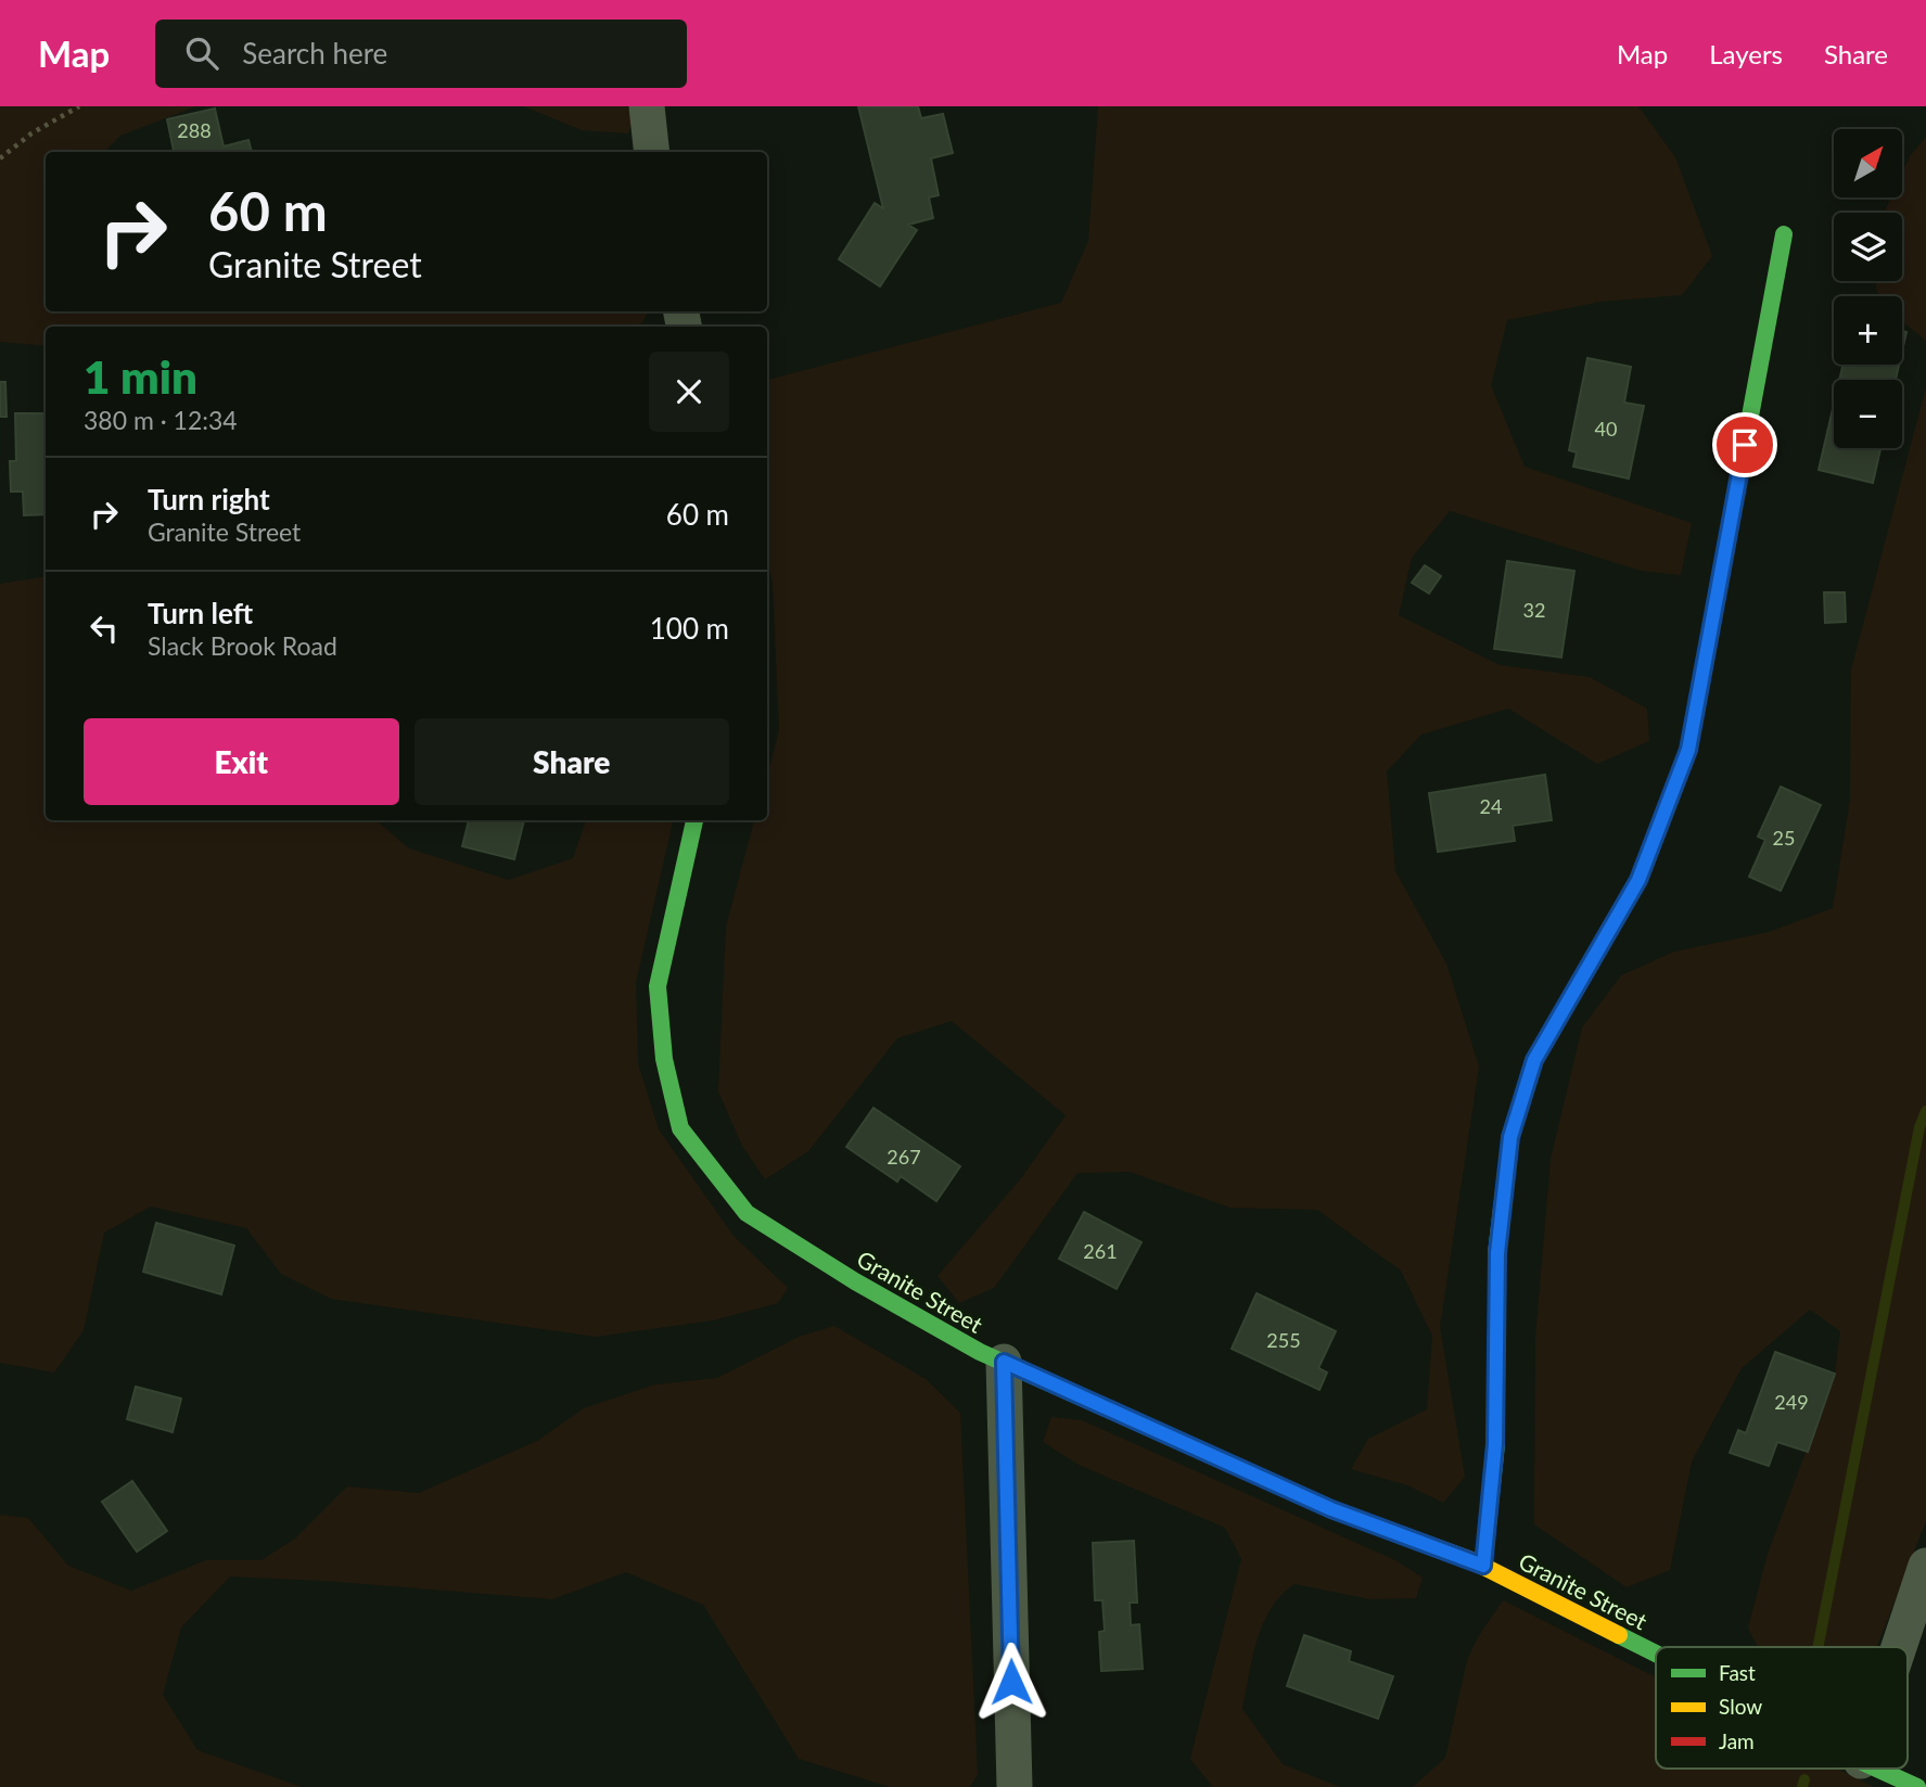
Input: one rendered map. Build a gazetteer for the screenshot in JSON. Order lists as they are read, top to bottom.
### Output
{
  "streets": {
    "street": ["Granite Street"]
  },
  "house_numbers": [
    "288",
    "40",
    "32",
    "24",
    "25",
    "267",
    "261",
    "255",
    "249"
  ],
  "legend": ["Fast", "Slow", "Jam"],
  "north": "top right",
  "page": {
    "header": "Map",
    "search": "Search here",
    "nav": ["Map", "Layers", "Share"],
    "map_buttons": ["+", "−"],
    "turn": ["60 m", "Granite Street"],
    "heading": ["1 min", "380 m · 12:34"],
    "list": [
      {
        "name": "Turn right",
        "note": "Granite Street",
        "value": "60 m"
      },
      {
        "name": "Turn left",
        "note": "Slack Brook Road",
        "value": "100 m"
      }
    ],
    "buttons": ["Exit", "Share"]
  }
}
